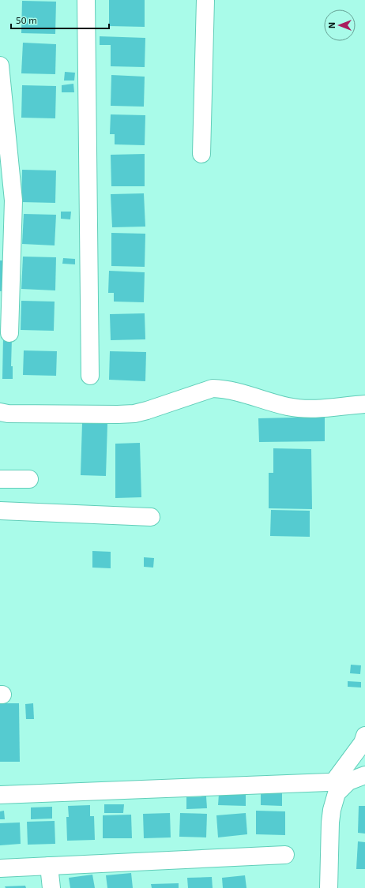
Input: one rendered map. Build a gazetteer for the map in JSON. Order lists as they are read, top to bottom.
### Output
{
  "scale_bar": "50 m",
  "north": "left"
}
